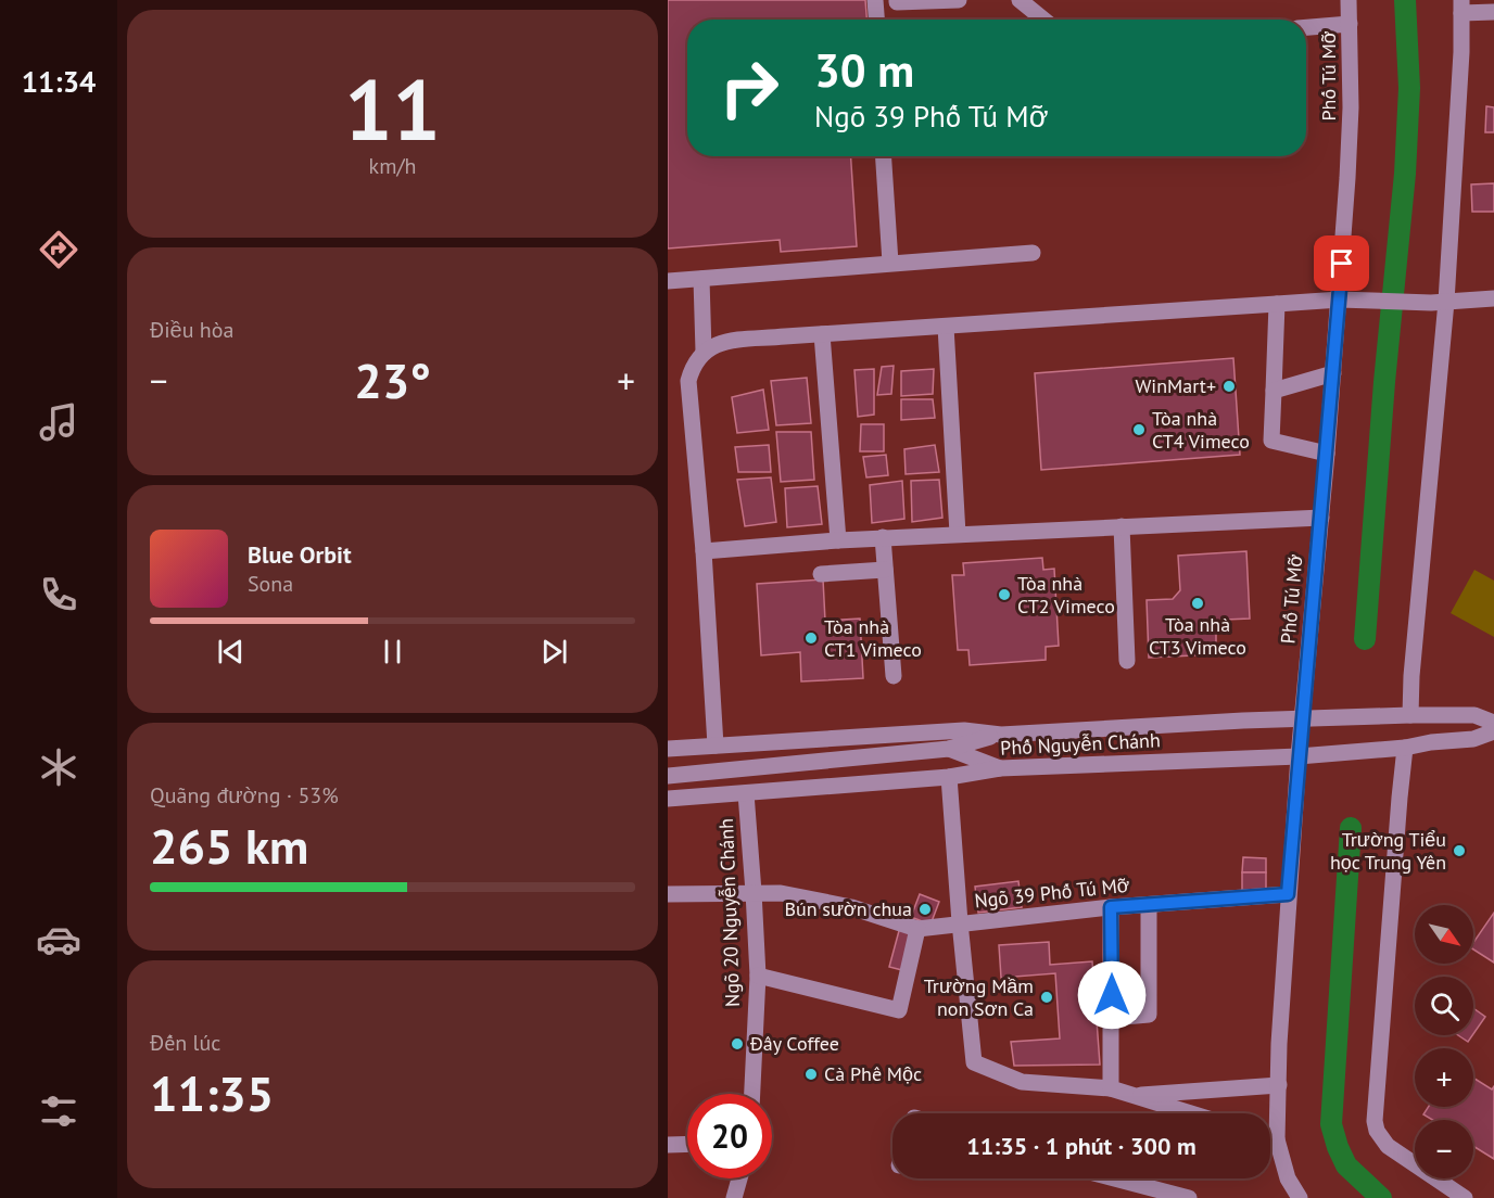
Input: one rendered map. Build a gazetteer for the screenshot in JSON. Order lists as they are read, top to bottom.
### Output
{
  "streets": {
    "street": [
      "Phố Tú Mỡ",
      "Phố Nguyễn Chánh",
      "Ngõ 39 Phố Tú Mỡ",
      "Ngõ 20 Nguyễn Chánh"
    ]
  },
  "crossings": [
    ["Phố Tú Mỡ", "Phố Nguyễn Chánh"],
    ["Phố Tú Mỡ", "Ngõ 39 Phố Tú Mỡ"],
    ["Phố Nguyễn Chánh", "Ngõ 20 Nguyễn Chánh"]
  ],
  "places": [
    "WinMart+",
    "Tòa nhà CT4 Vimeco",
    "Tòa nhà CT2 Vimeco",
    "Tòa nhà CT3 Vimeco",
    "Tòa nhà CT1 Vimeco",
    "Trường Tiểu học Trung Yên",
    "Bún sườn chua",
    "Trường Mầm non Sơn Ca",
    "Đây Coffee",
    "Cà Phê Mộc"
  ],
  "north": "bottom right",
  "page": {
    "tabs": "11:34",
    "tile": [
      ["11", "km/h"],
      "Điều hòa",
      ["Quãng đường · 53%", "265 km"],
      ["Đến lúc", "11:35"]
    ],
    "turn": ["30 m", "Ngõ 39 Phố Tú Mỡ"],
    "heat": ["−", "23°", "+"],
    "song": ["Blue Orbit", "Sona"],
    "map_buttons": ["+", "−"],
    "limit": "20",
    "trip": "11:35 · 1 phút · 300 m"
  }
}
